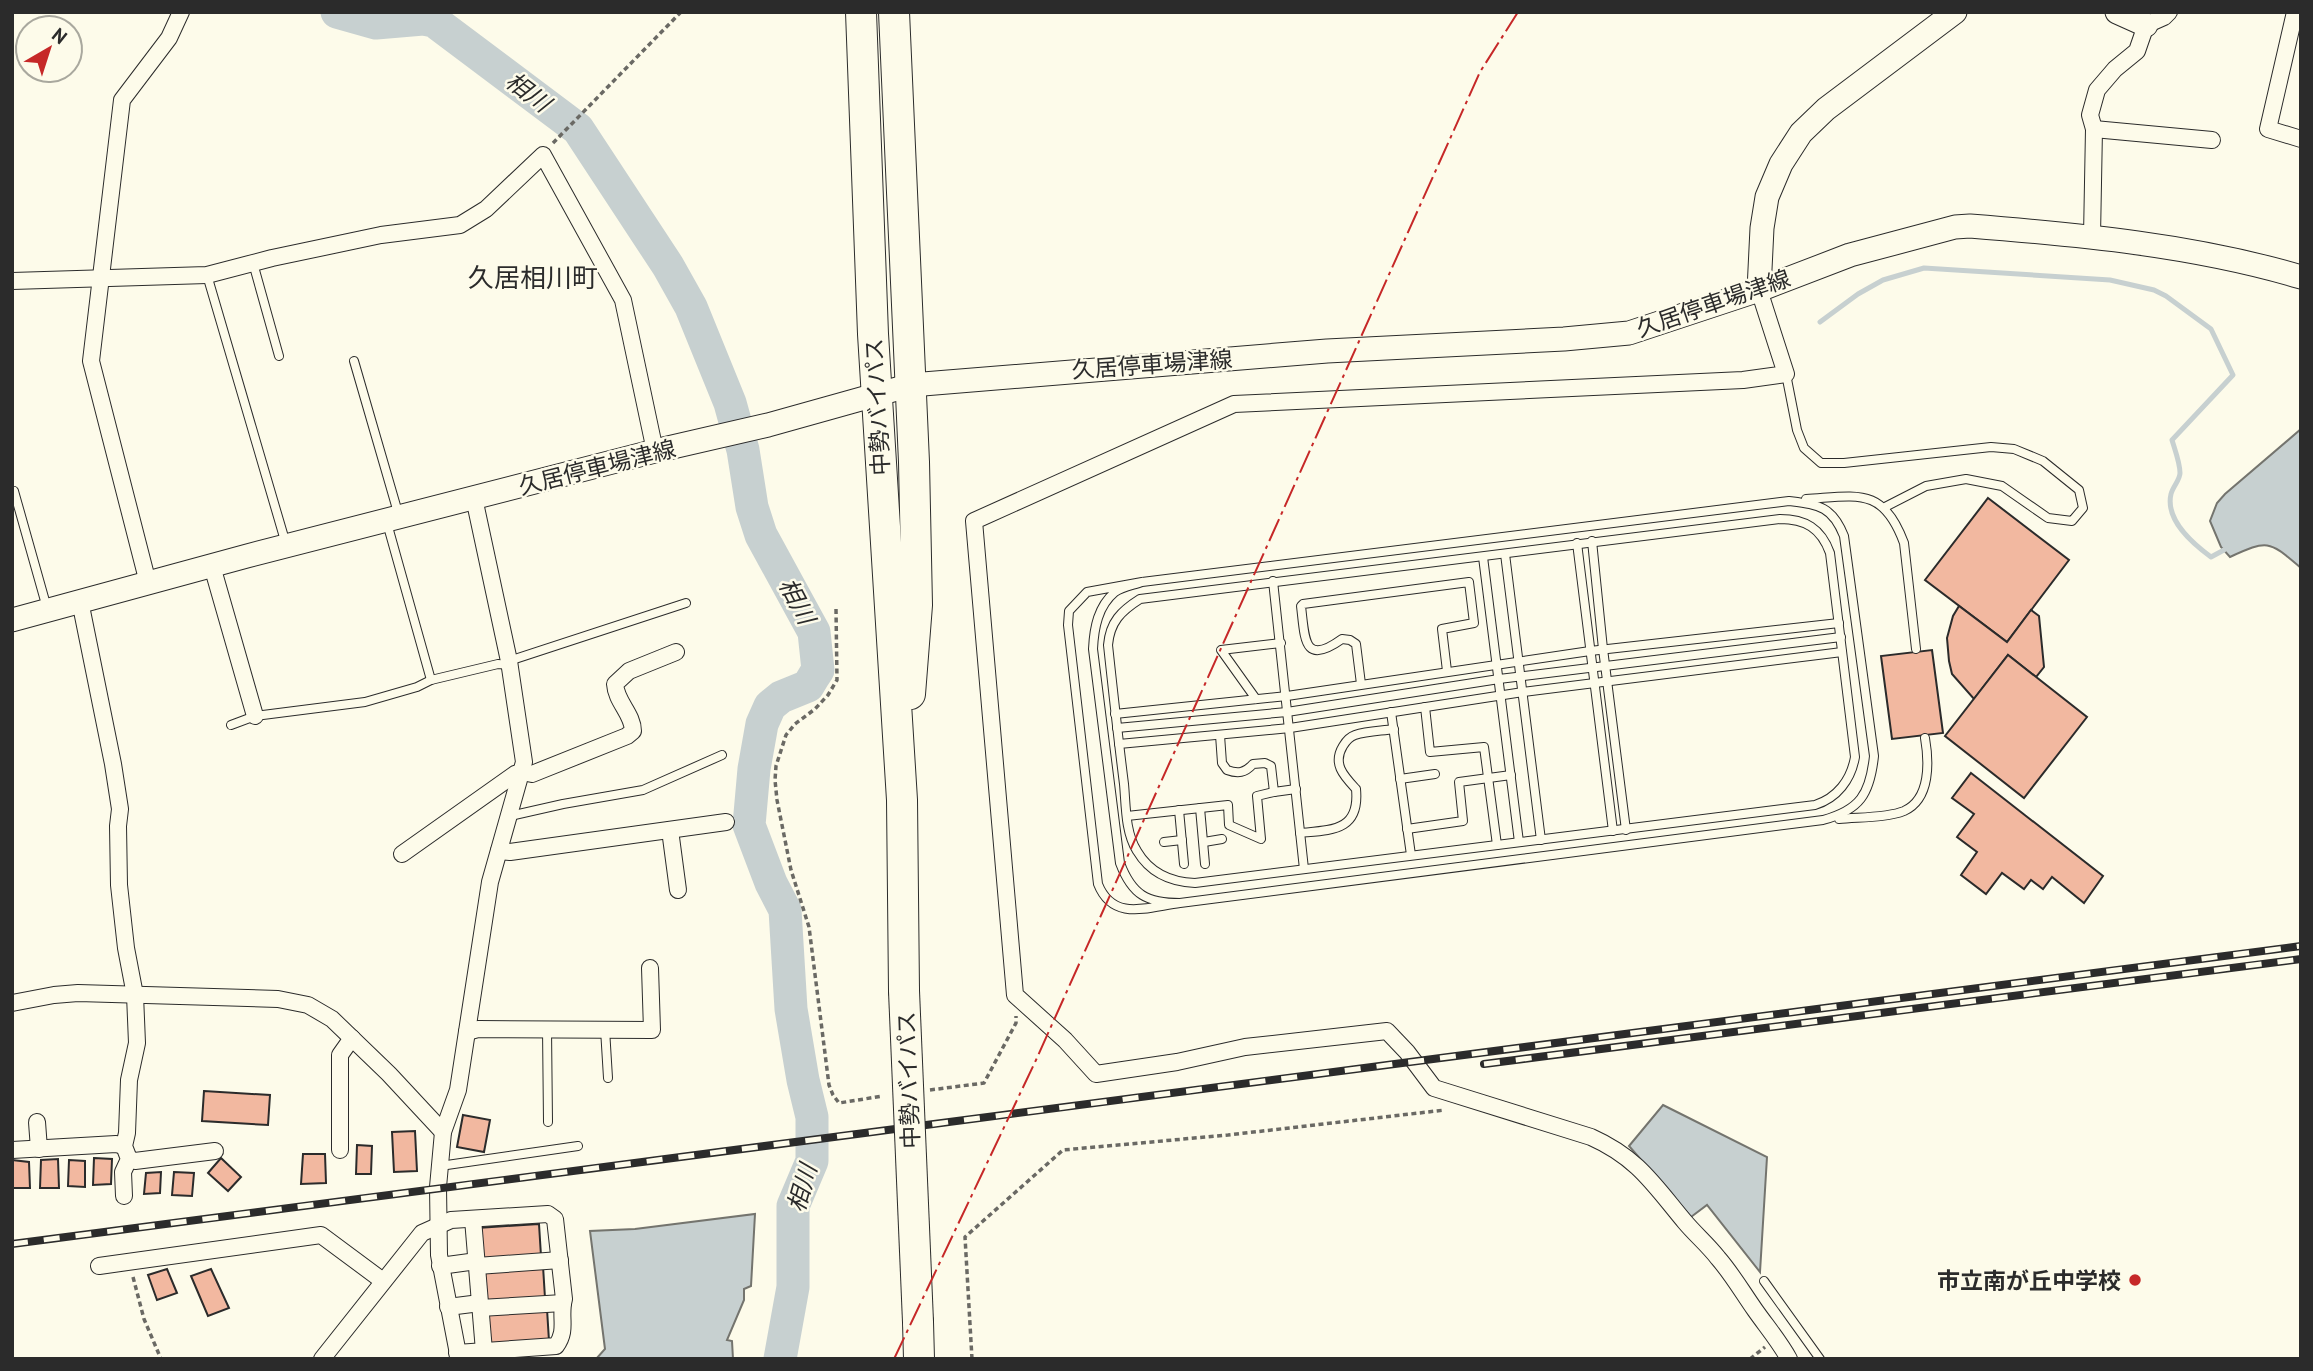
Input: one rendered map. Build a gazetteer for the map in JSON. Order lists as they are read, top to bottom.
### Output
{
  "streets": {
    "highway": ["中勢バイパス"],
    "main road": ["久居停車場津線"]
  },
  "crossings": [
    ["久居停車場津線", "中勢バイパス"]
  ],
  "districts": ["久居相川町"],
  "water": ["相川"],
  "places": ["市立南が丘中学校"],
  "north": "top right"
}
